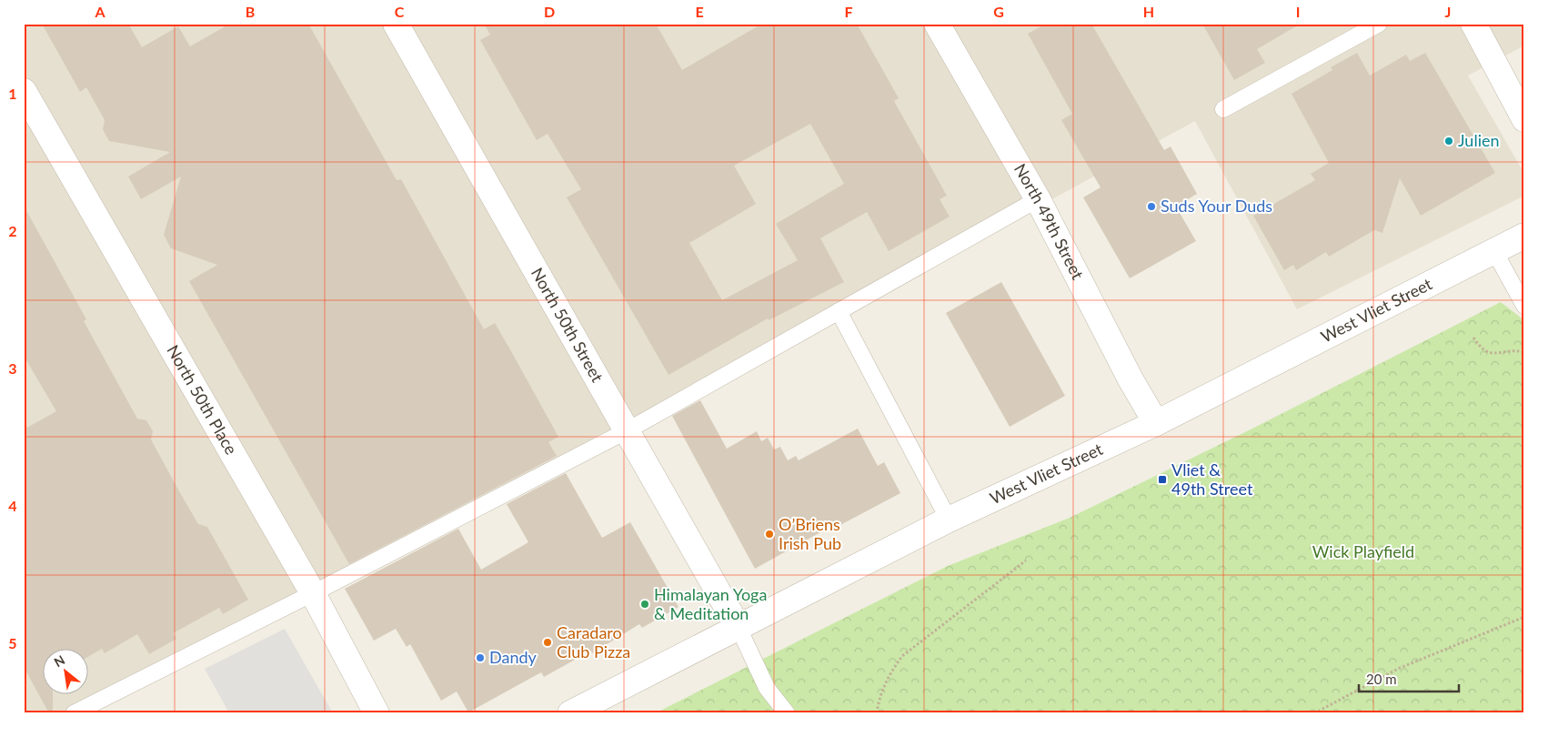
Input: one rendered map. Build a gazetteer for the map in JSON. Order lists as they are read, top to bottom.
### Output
{
  "streets": {
    "street": [
      "North 49th Street",
      "West Vliet Street",
      "North 50th Street",
      "North 50th Place"
    ]
  },
  "crossings": [
    ["North 49th Street", "West Vliet Street"],
    ["West Vliet Street", "North 50th Street"]
  ],
  "parks": ["Wick Playfield"],
  "places": {
    "other": [
      "Julien",
      "Suds Your Duds",
      "O’Briens Irish Pub",
      "Himalayan Yoga & Meditation",
      "Caradaro Club Pizza",
      "Dandy"
    ],
    "transit": ["Vliet & 49th Street"]
  },
  "scale_bar": "20 m",
  "north": "top left",
  "grid": {
    "columns": [
      "A",
      "B",
      "C",
      "D",
      "E",
      "F",
      "G",
      "H",
      "I",
      "J"
    ],
    "rows": [
      "1",
      "2",
      "3",
      "4",
      "5"
    ]
  }
}
